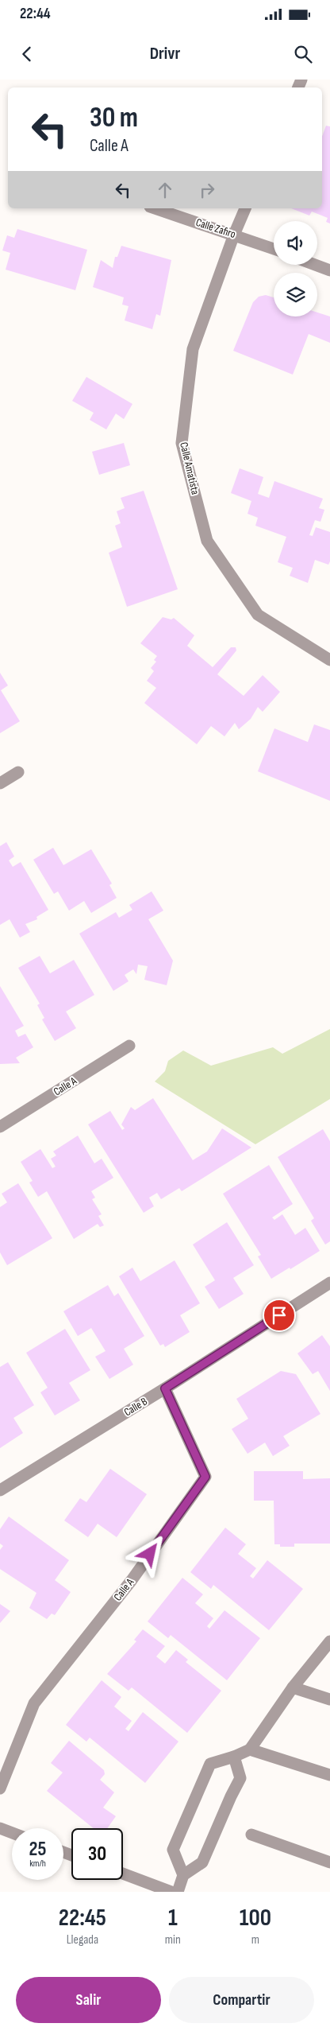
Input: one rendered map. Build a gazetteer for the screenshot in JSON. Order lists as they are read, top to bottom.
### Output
{
  "streets": {
    "street": [
      "Calle Zafiro",
      "Calle Amatista",
      "Calle A",
      "Calle B"
    ]
  },
  "crossings": [
    ["Calle Zafiro", "Calle Amatista"],
    ["Calle A", "Calle B"]
  ],
  "page": {
    "status": "22:44",
    "header": "Drivr",
    "turn": ["30 m", "Calle A"],
    "speed": "25 km/h",
    "limit": "30",
    "eta": [
      "22:45",
      "Llegada",
      "1",
      "min",
      "100",
      "m"
    ],
    "buttons": ["Salir", "Compartir"]
  }
}
